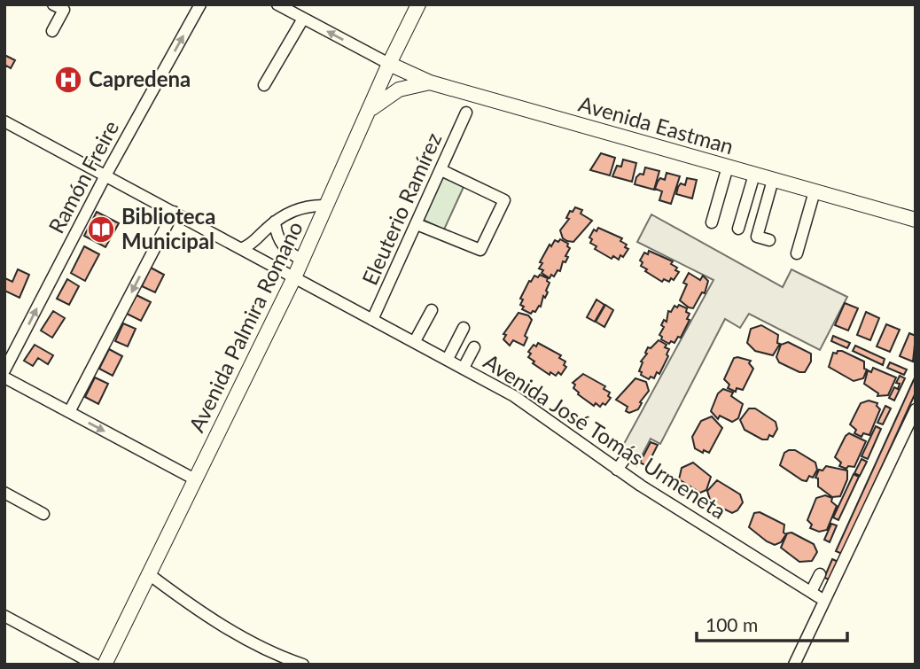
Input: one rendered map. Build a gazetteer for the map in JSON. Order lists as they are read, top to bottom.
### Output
{
  "streets": {
    "main road": ["Avenida Eastman", "Avenida Palmira Romano"],
    "street": ["Ramón Freire", "Eleuterio Ramírez", "Avenida José Tomás Urmeneta"]
  },
  "crossings": [
    ["Avenida Eastman", "Avenida Palmira Romano"],
    ["Ramón Freire", "Avenida José Tomás Urmeneta"],
    ["Eleuterio Ramírez", "Avenida José Tomás Urmeneta"],
    ["Avenida Palmira Romano", "Avenida José Tomás Urmeneta"]
  ],
  "places": {
    "hospital": ["Capredena"],
    "library": ["Biblioteca Municipal"]
  },
  "scale_bar": "100 m"
}
